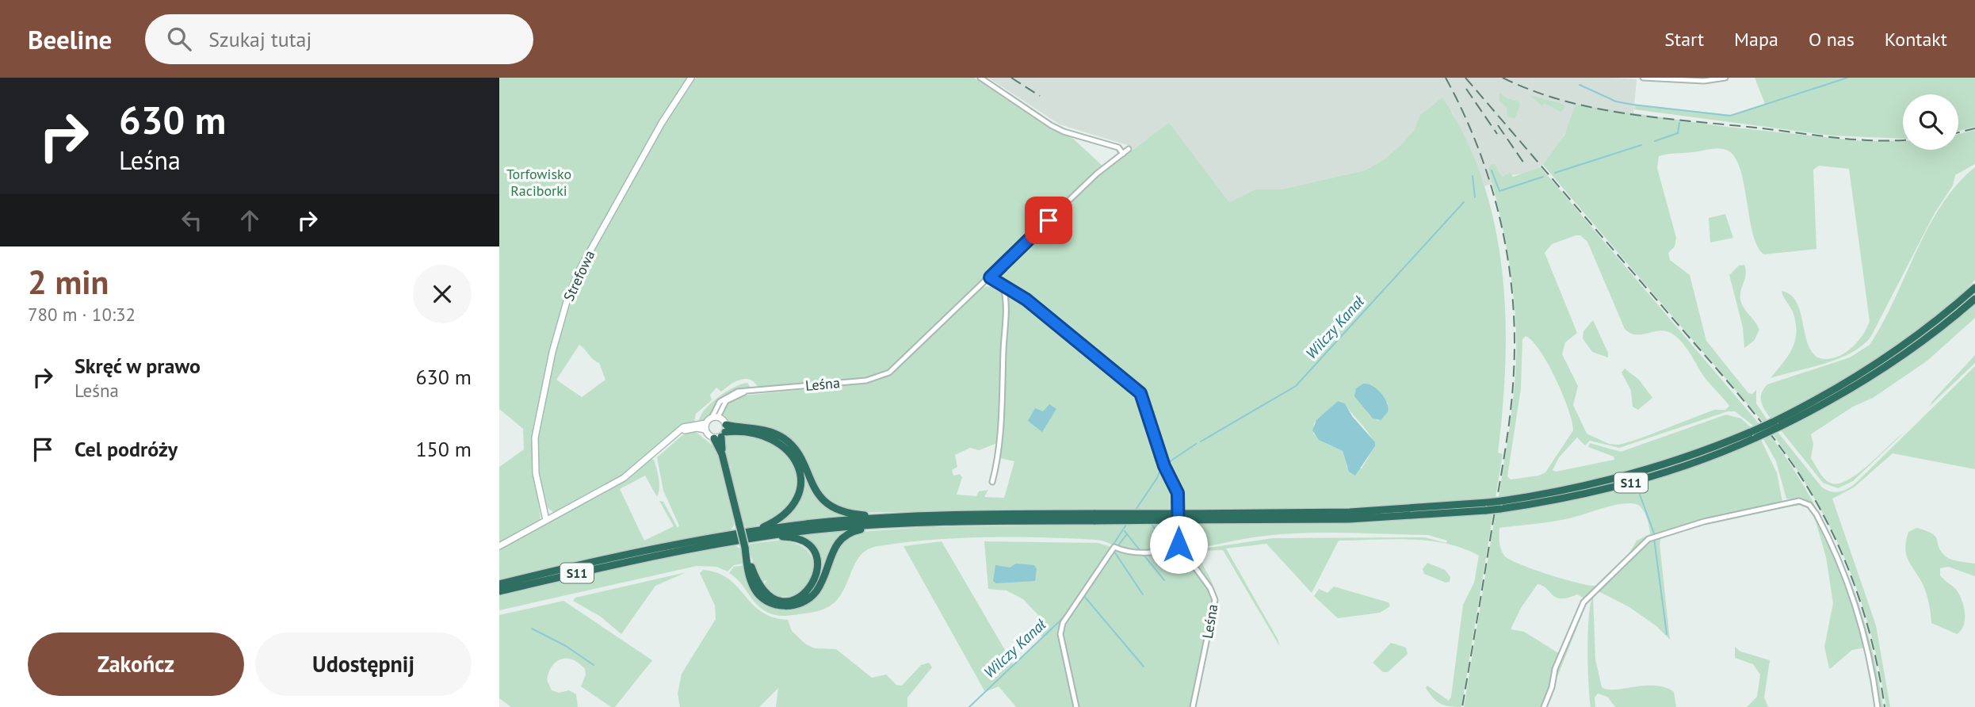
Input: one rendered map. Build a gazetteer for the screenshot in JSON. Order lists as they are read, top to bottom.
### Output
{
  "streets": {
    "highway": ["S11"],
    "street": ["Strefowa", "Leśna"]
  },
  "water": ["Wilczy Kanał"],
  "parks": ["Torfowisko Raciborki"],
  "page": {
    "header": "Beeline",
    "search": "Szukaj tutaj",
    "nav": [
      "Start",
      "Mapa",
      "O nas",
      "Kontakt"
    ],
    "turn": ["630 m", "Leśna"],
    "heading": ["2 min", "780 m · 10:32"],
    "list": [
      {
        "name": "Skręć w prawo",
        "note": "Leśna",
        "value": "630 m"
      },
      {
        "name": "Cel podróży",
        "value": "150 m"
      }
    ],
    "buttons": ["Zakończ", "Udostępnij"]
  }
}
